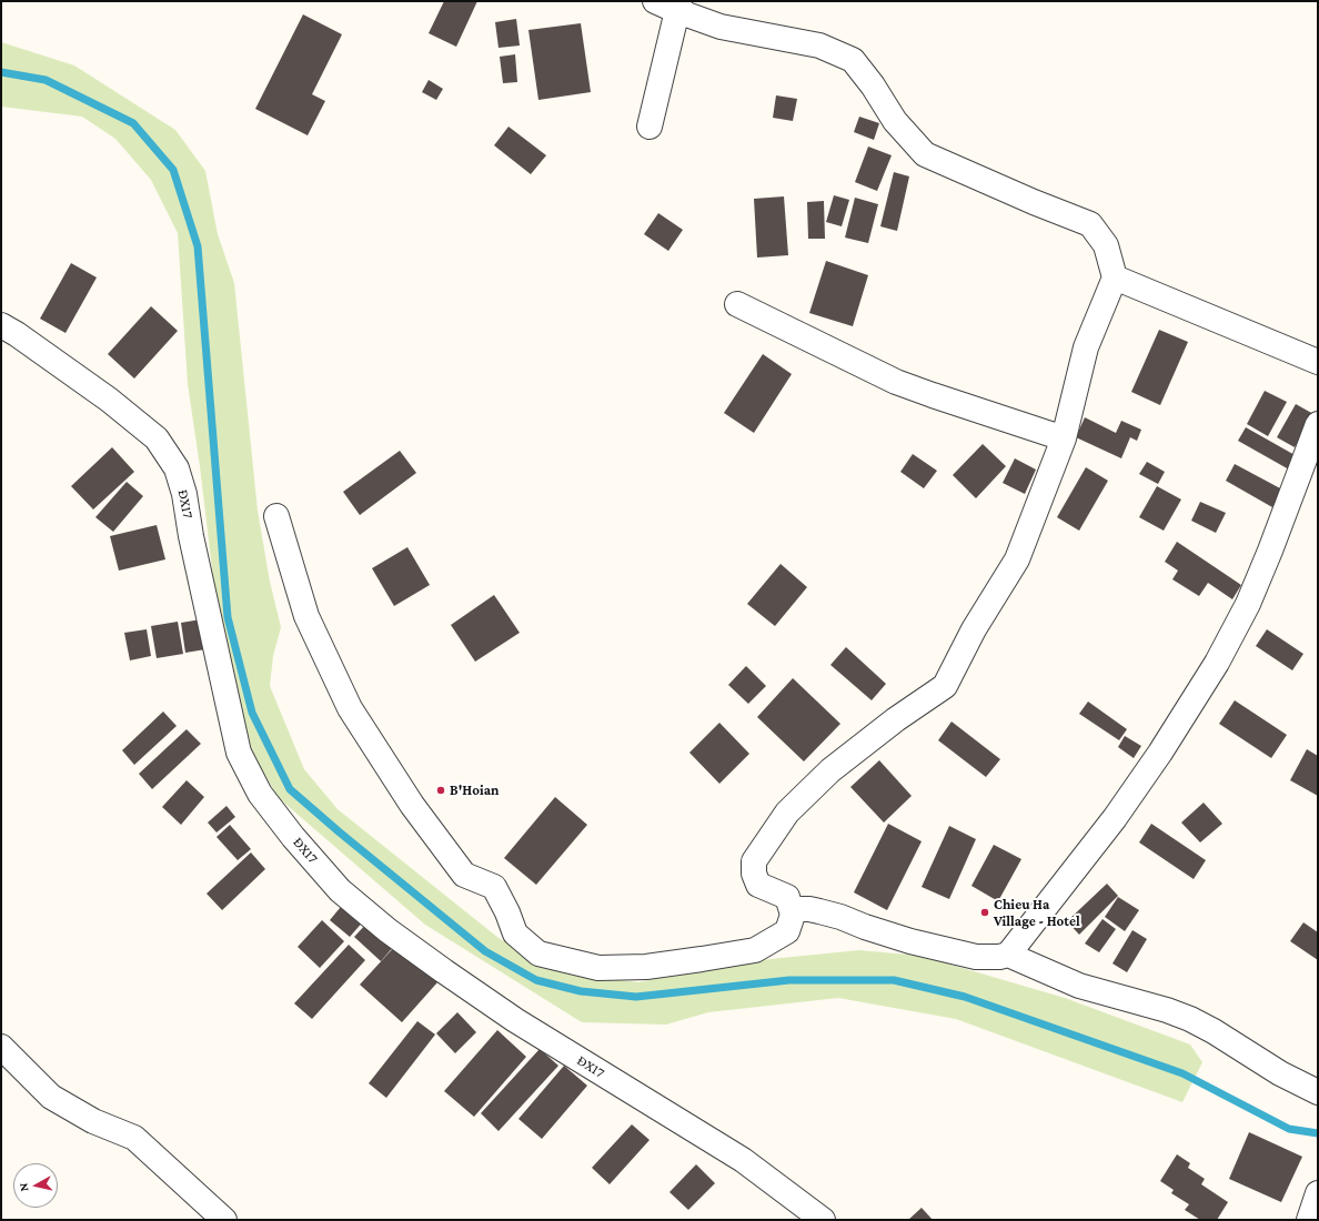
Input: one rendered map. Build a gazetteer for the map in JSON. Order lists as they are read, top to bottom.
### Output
{
  "streets": {
    "street": ["ĐX17"]
  },
  "places": ["B'Hoian", "Chieu Ha Village - Hotel"],
  "north": "left"
}
